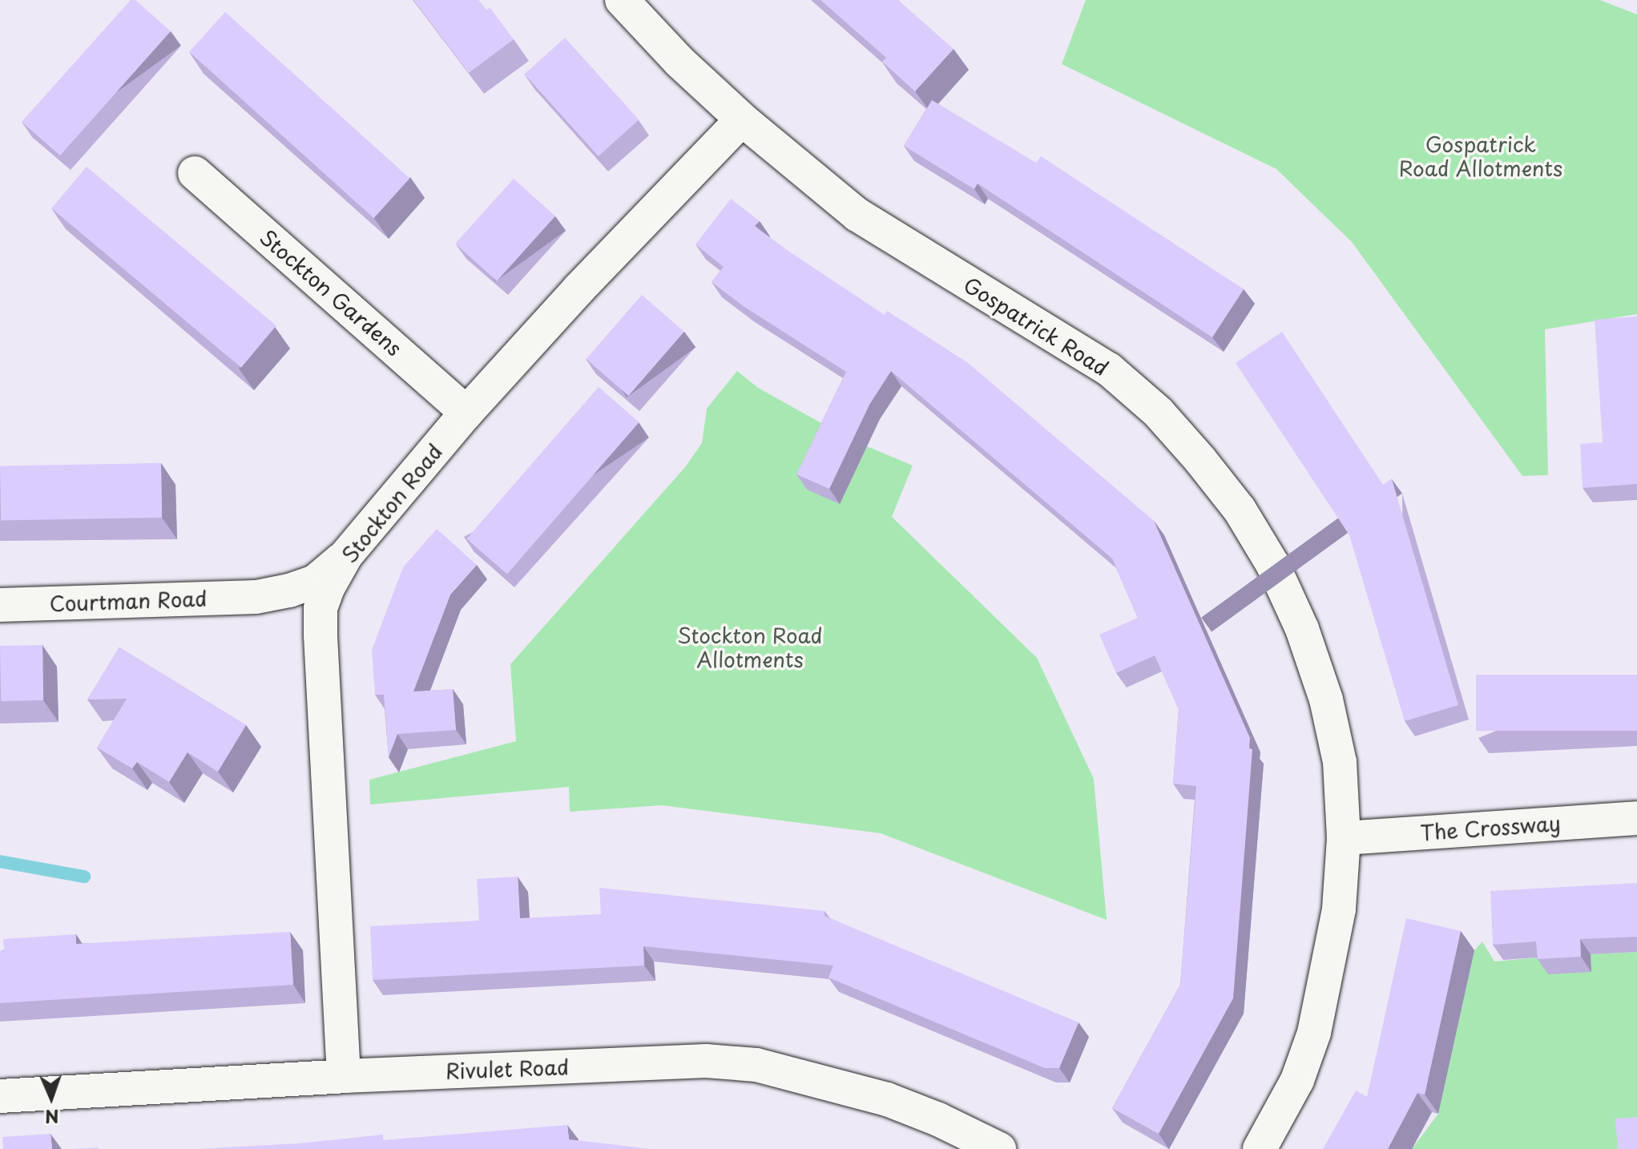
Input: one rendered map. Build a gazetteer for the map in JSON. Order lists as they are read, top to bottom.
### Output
{
  "streets": {
    "street": [
      "Stockton Gardens",
      "Gospatrick Road",
      "Stockton Road",
      "Courtman Road",
      "The Crossway",
      "Rivulet Road"
    ]
  },
  "crossings": [
    ["Stockton Gardens", "Stockton Road"],
    ["Gospatrick Road", "Stockton Road"],
    ["Gospatrick Road", "The Crossway"],
    ["Stockton Road", "Courtman Road"],
    ["Stockton Road", "Rivulet Road"]
  ],
  "parks": ["Gospatrick Road Allotments", "Stockton Road Allotments"],
  "north": "bottom"
}
